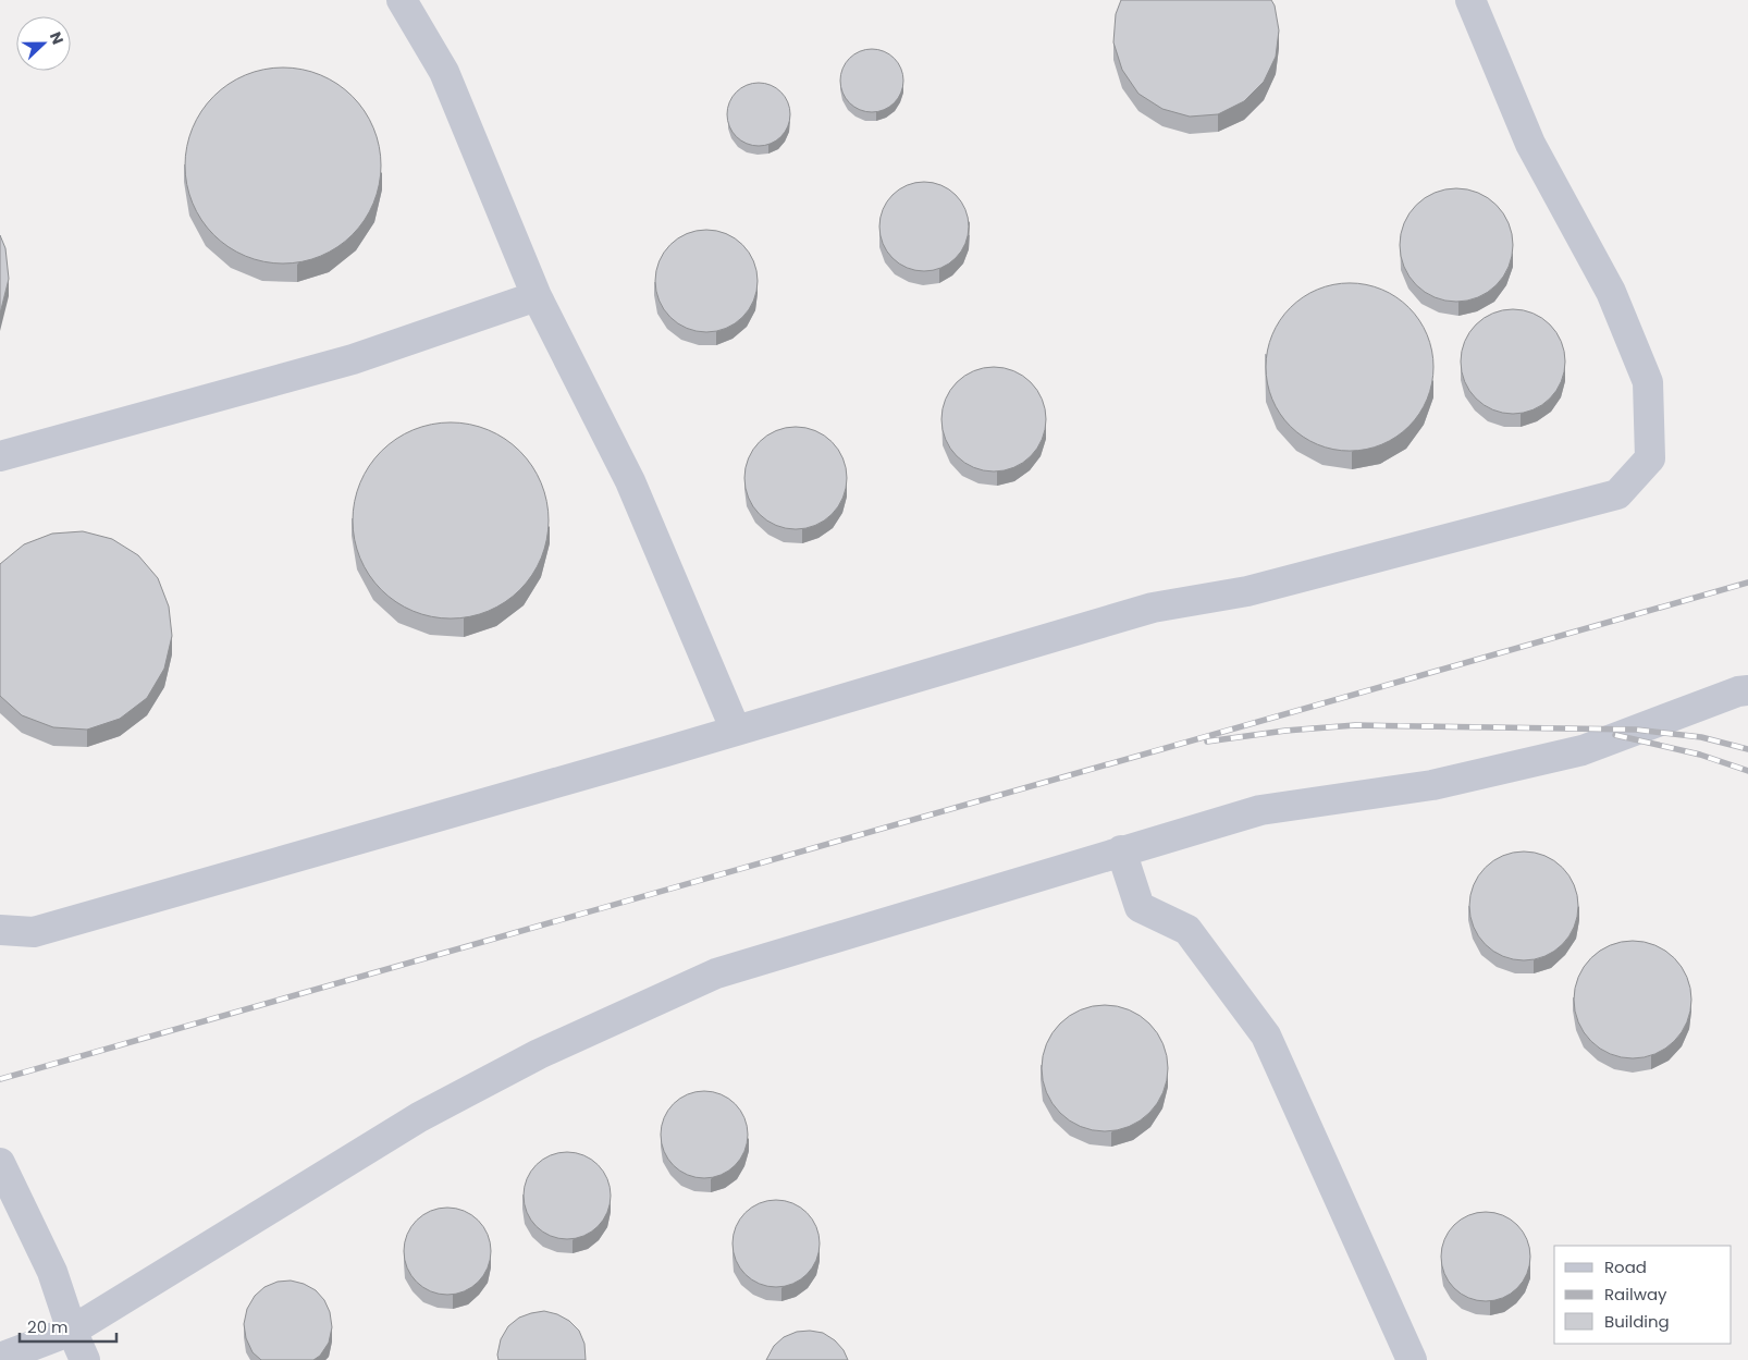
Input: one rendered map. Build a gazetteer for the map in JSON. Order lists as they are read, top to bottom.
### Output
{
  "legend": ["Road", "Railway", "Building"],
  "scale_bar": "20 m",
  "north": "right"
}
